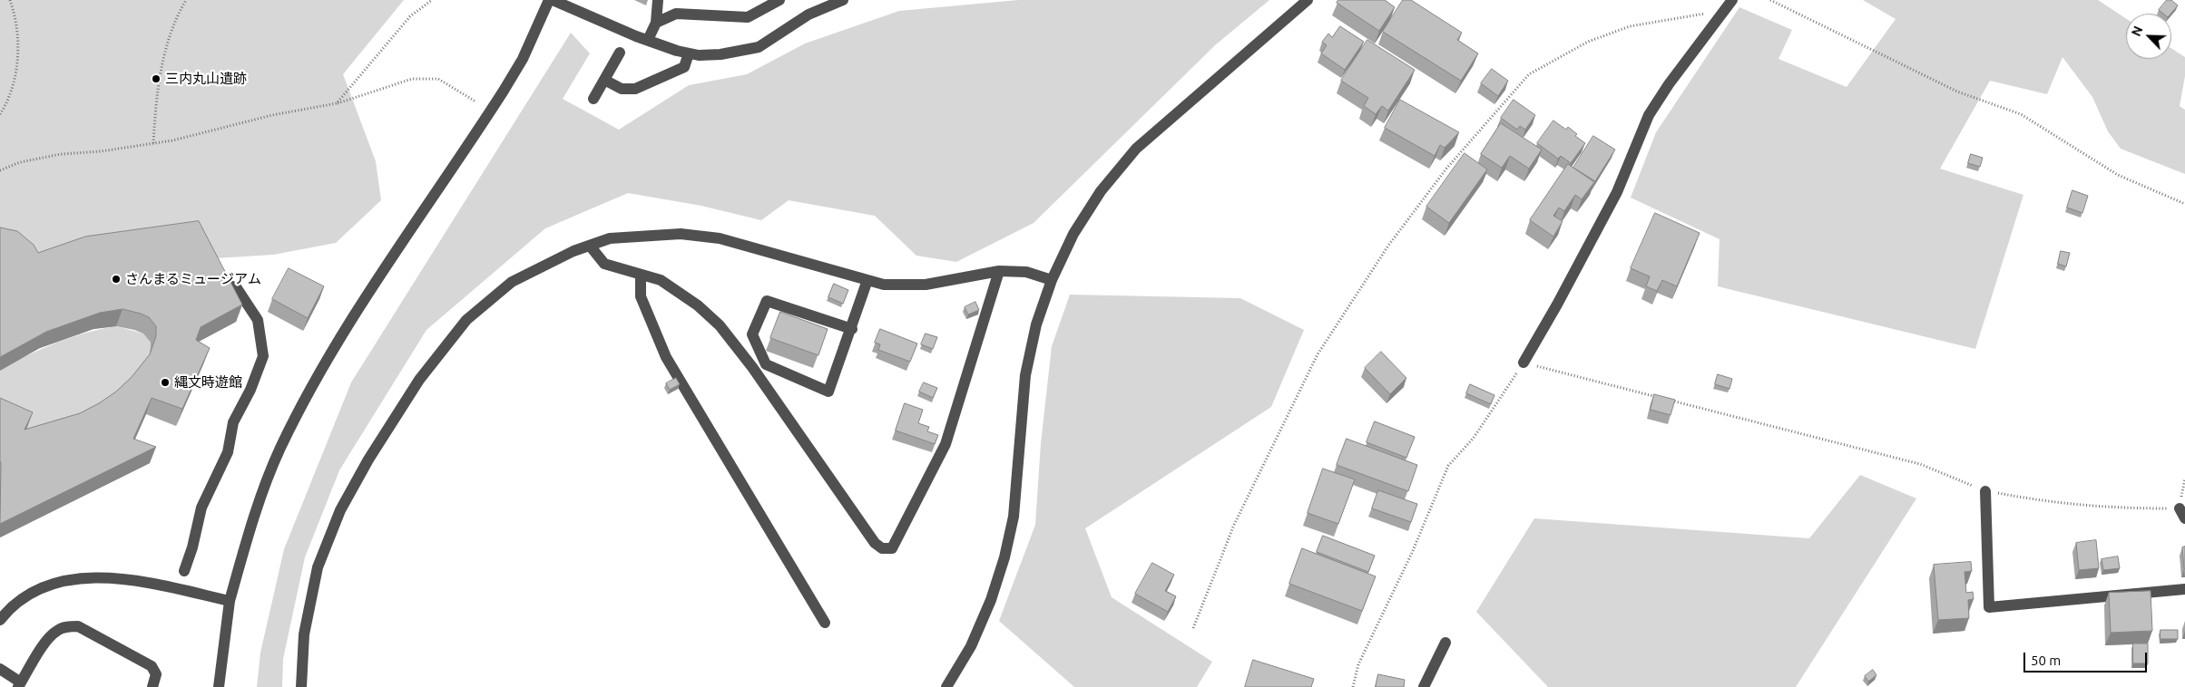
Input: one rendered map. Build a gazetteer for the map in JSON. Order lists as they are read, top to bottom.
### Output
{
  "places": ["三内丸山遺跡", "さんまるミュージアム", "縄文時遊館"],
  "scale_bar": "50 m",
  "north": "top left"
}
